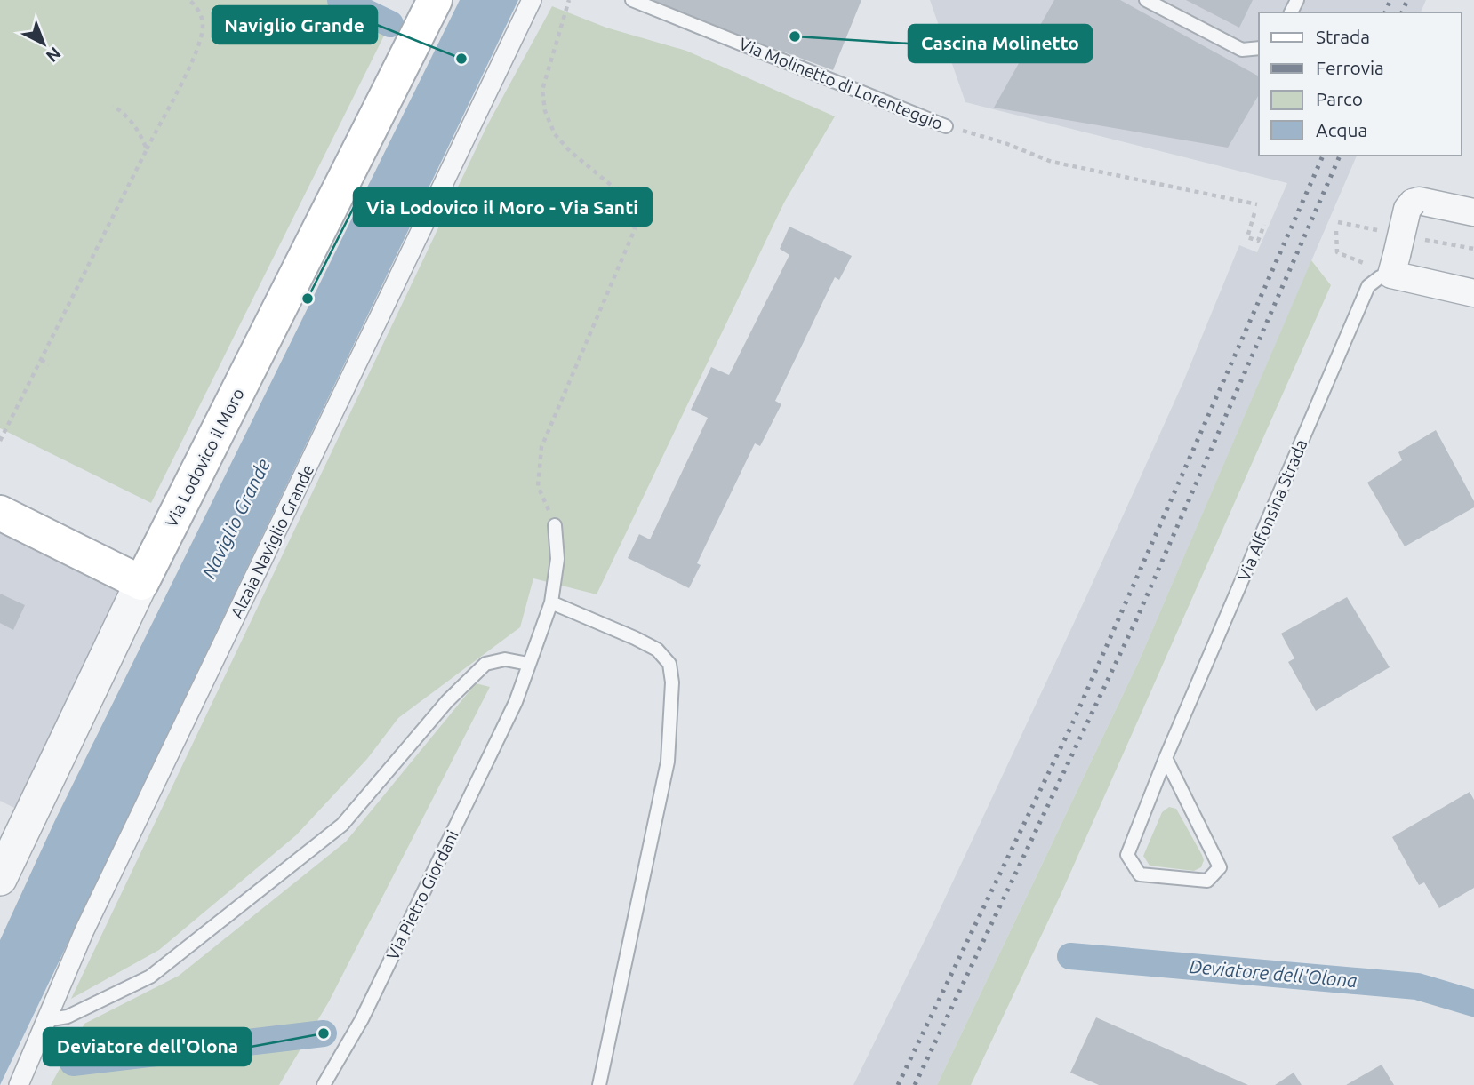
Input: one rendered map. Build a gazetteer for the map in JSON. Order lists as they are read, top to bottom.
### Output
{
  "streets": {
    "main road": ["Via Lodovico il Moro"],
    "street": ["Alzaia Naviglio Grande"],
    "lane": ["Via Molinetto di Lorenteggio", "Via Alfonsina Strada", "Via Pietro Giordani"]
  },
  "water": ["Naviglio Grande", "Deviatore dell'Olona"],
  "places": [
    "Cascina Molinetto",
    "Naviglio Grande",
    "Via Lodovico il Moro - Via Santi",
    "Deviatore dell'Olona"
  ],
  "legend": [
    "Strada",
    "Ferrovia",
    "Parco",
    "Acqua"
  ],
  "north": "bottom right"
}
